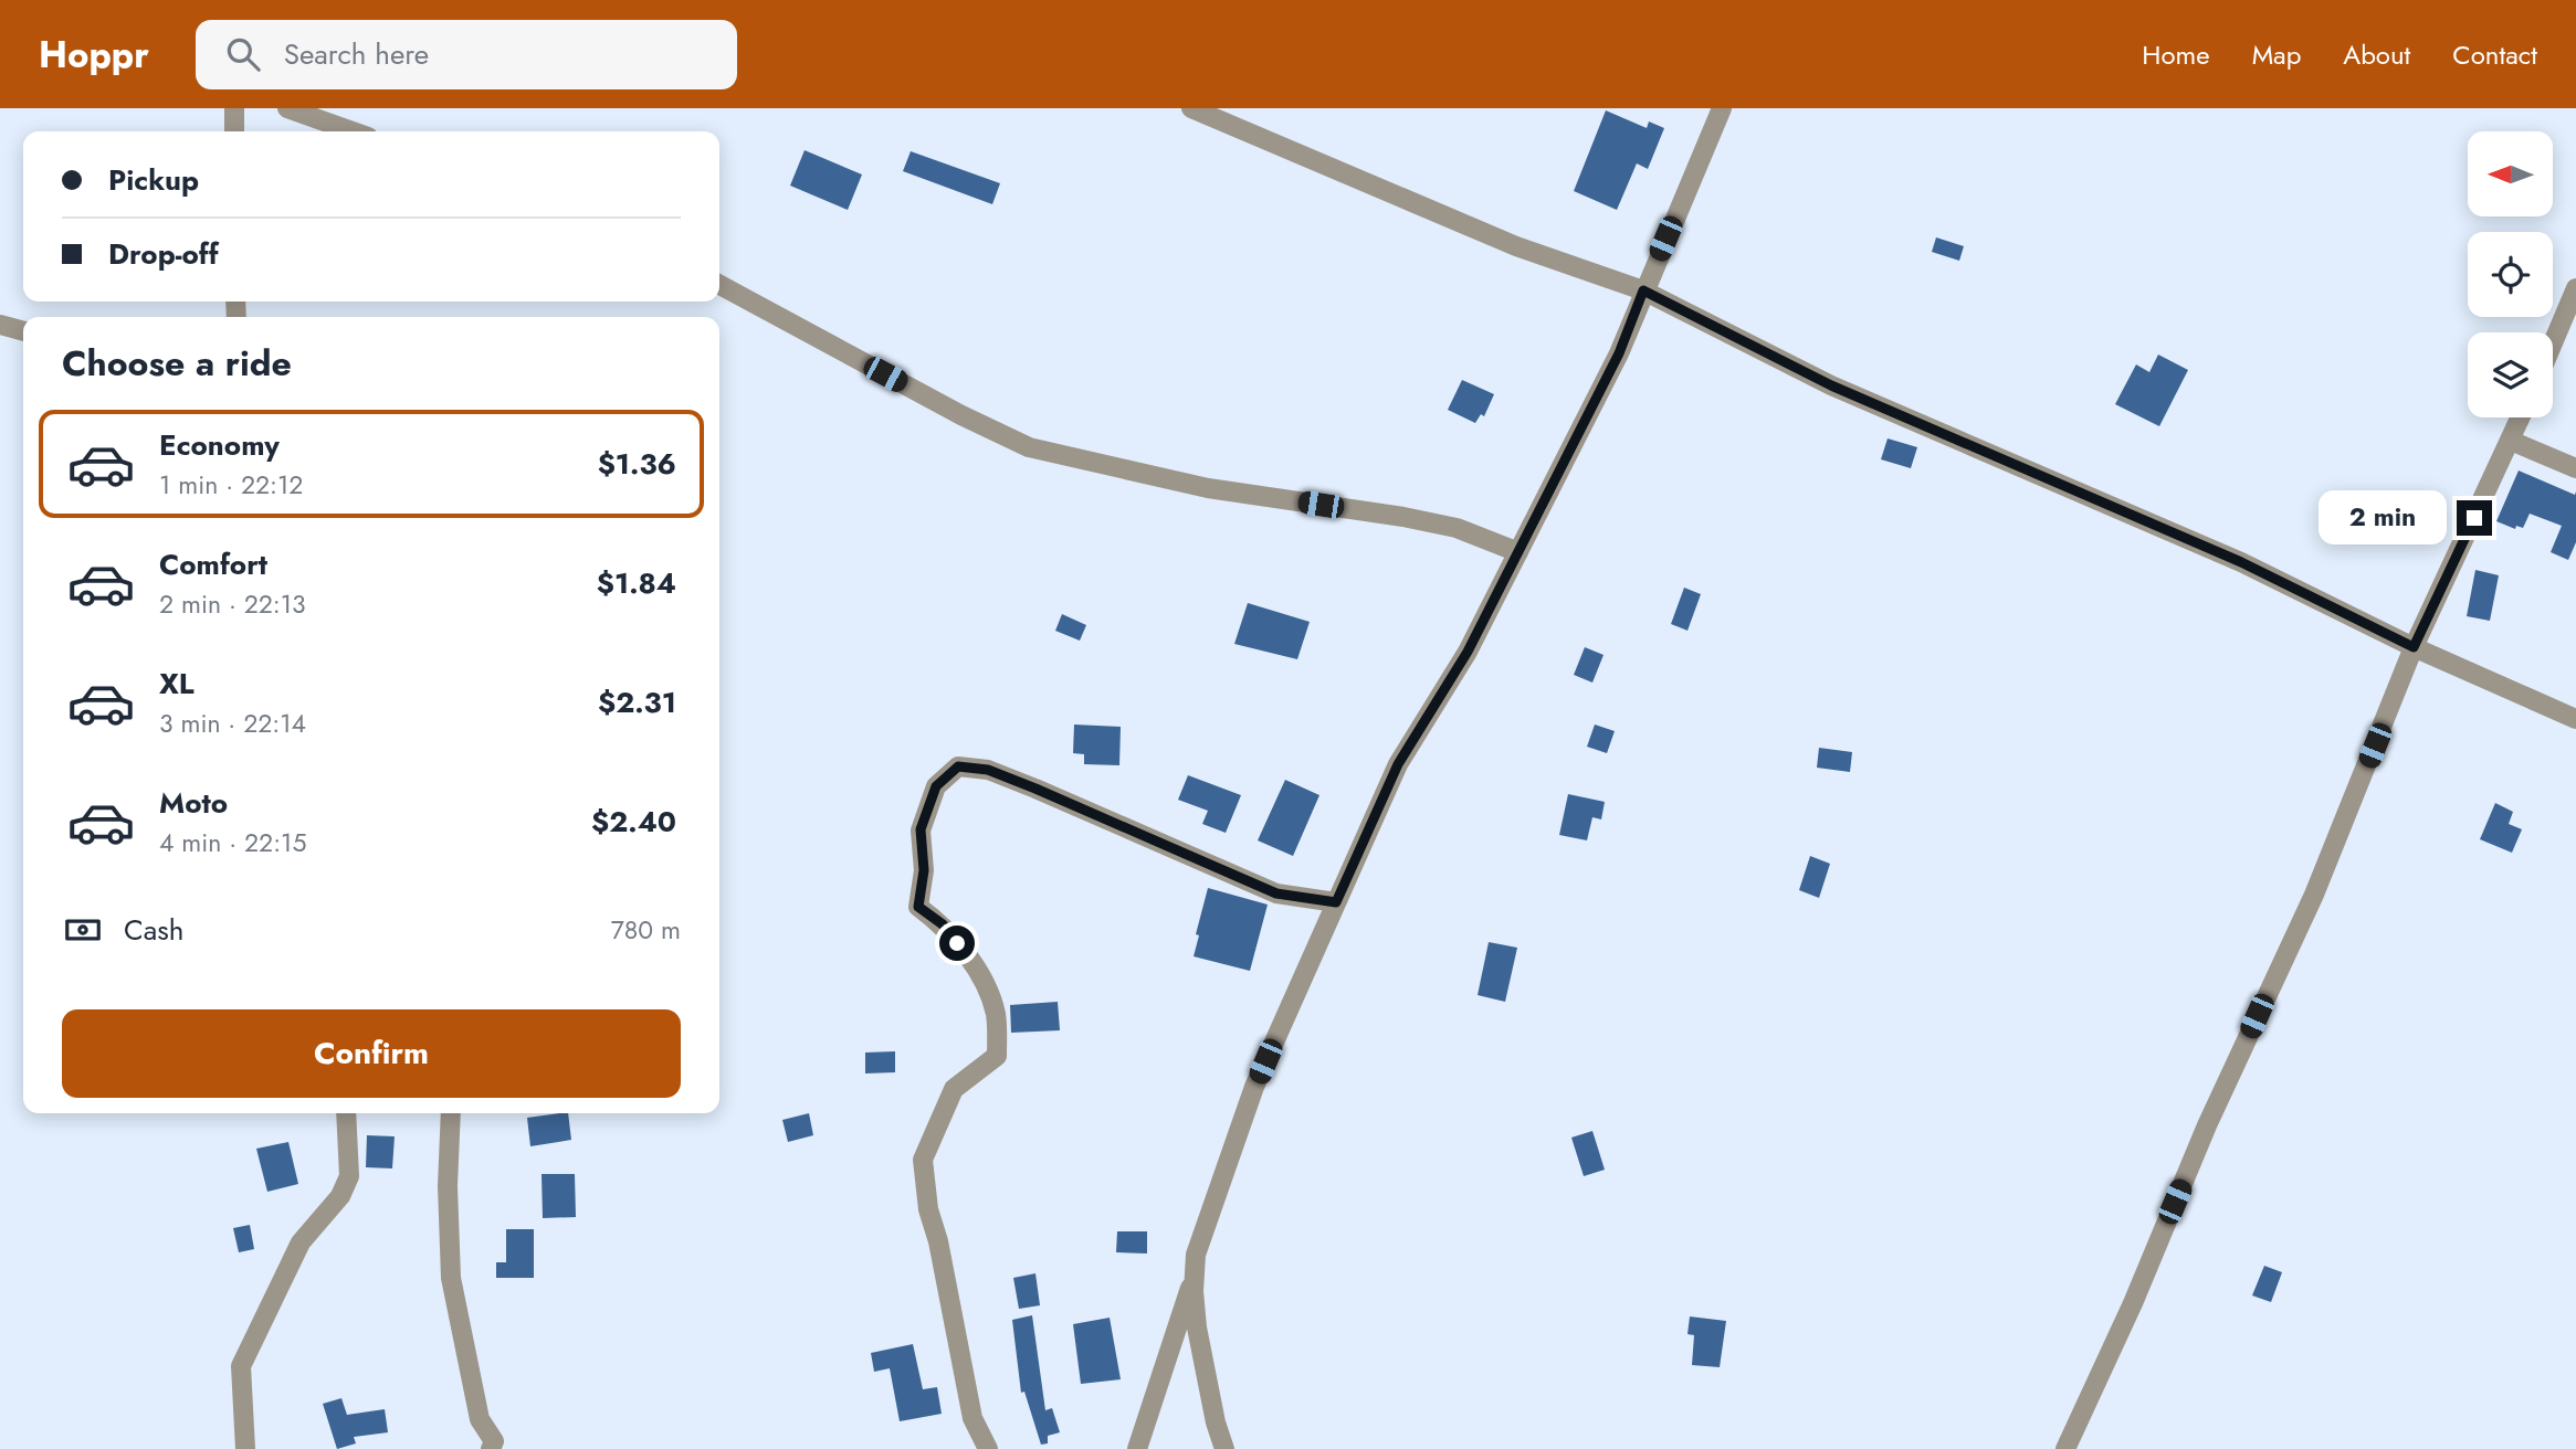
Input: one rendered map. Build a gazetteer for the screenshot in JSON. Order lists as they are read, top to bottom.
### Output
{
  "north": "left",
  "page": {
    "header": "Hoppr",
    "search": "Search here",
    "nav": [
      "Home",
      "Map",
      "About",
      "Contact"
    ],
    "banner": ["Pickup", "Drop-off"],
    "heading": "Choose a ride",
    "list": [
      {
        "name": "Economy",
        "note": "1 min · 22:12",
        "value": "$1.36"
      },
      {
        "name": "Comfort",
        "note": "2 min · 22:13",
        "value": "$1.84"
      },
      {
        "name": "XL",
        "note": "3 min · 22:14",
        "value": "$2.31"
      },
      {
        "name": "Moto",
        "note": "4 min · 22:15",
        "value": "$2.40"
      }
    ],
    "bubble": "2 min",
    "pay": ["Cash", "780 m"],
    "buttons": "Confirm"
  }
}
